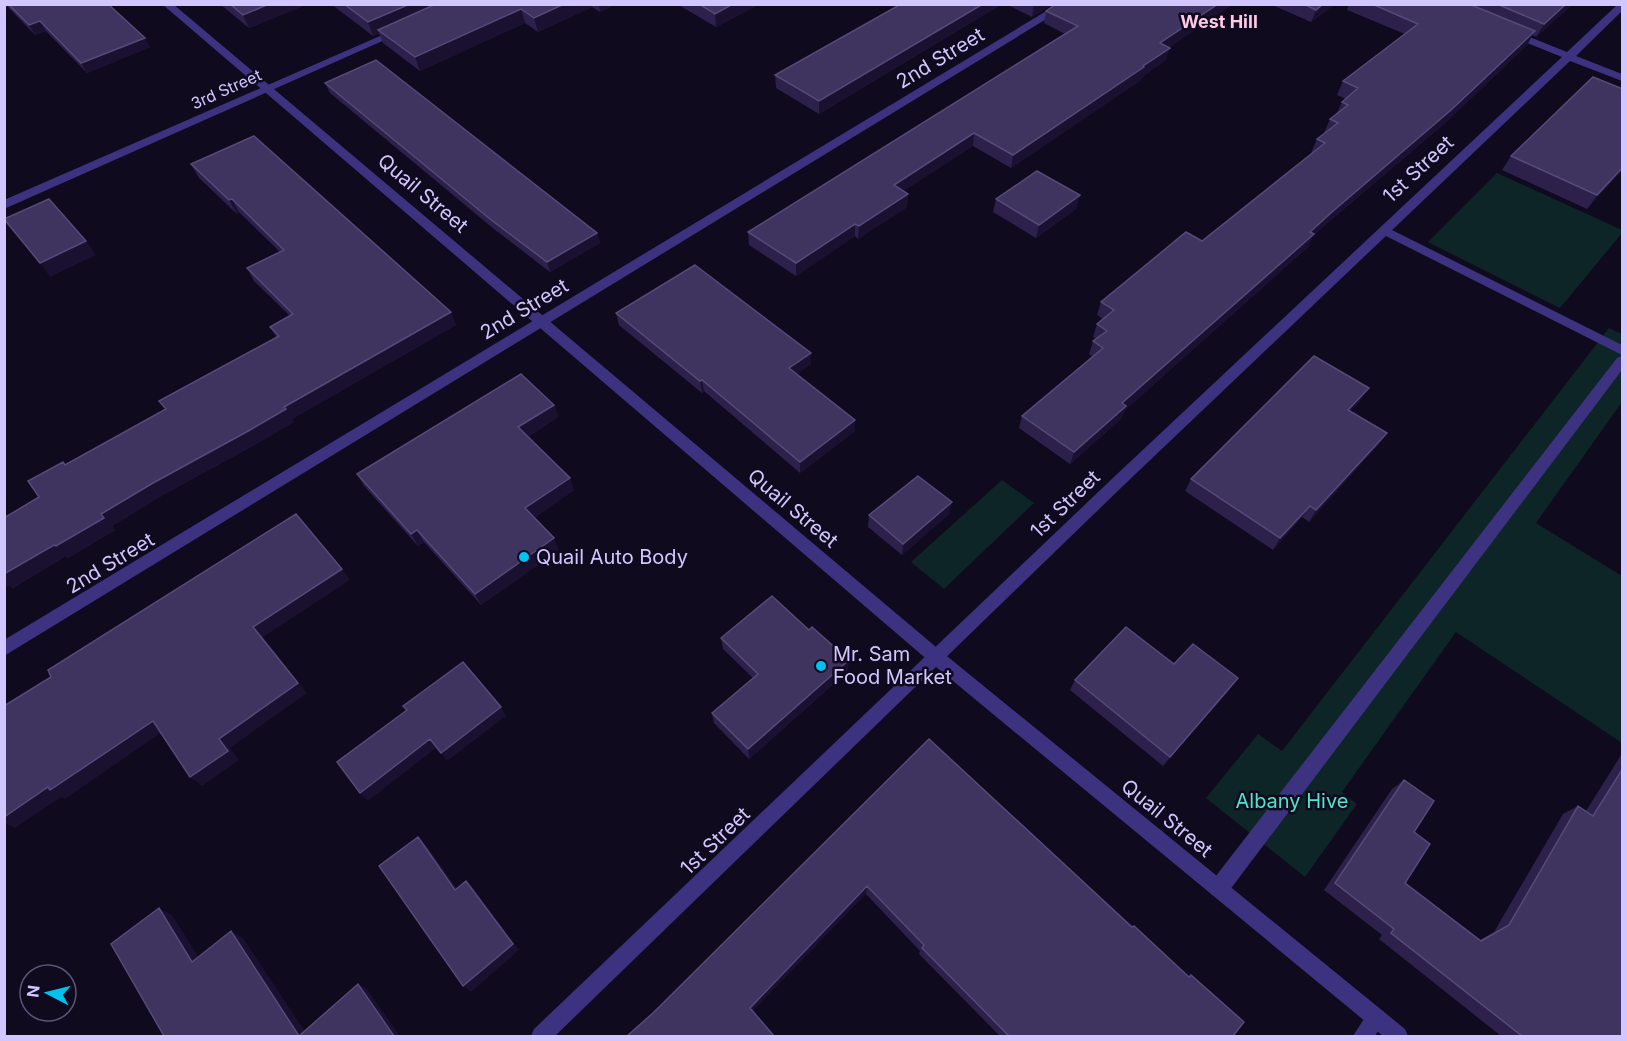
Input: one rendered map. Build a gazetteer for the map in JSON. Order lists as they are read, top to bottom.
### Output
{
  "streets": {
    "street": [
      "2nd Street",
      "3rd Street",
      "1st Street",
      "Quail Street"
    ]
  },
  "crossings": [
    ["2nd Street", "Quail Street"],
    ["3rd Street", "Quail Street"],
    ["1st Street", "Quail Street"]
  ],
  "districts": ["West Hill"],
  "parks": ["Albany Hive"],
  "places": ["Quail Auto Body", "Mr. Sam Food Market"],
  "north": "left"
}
